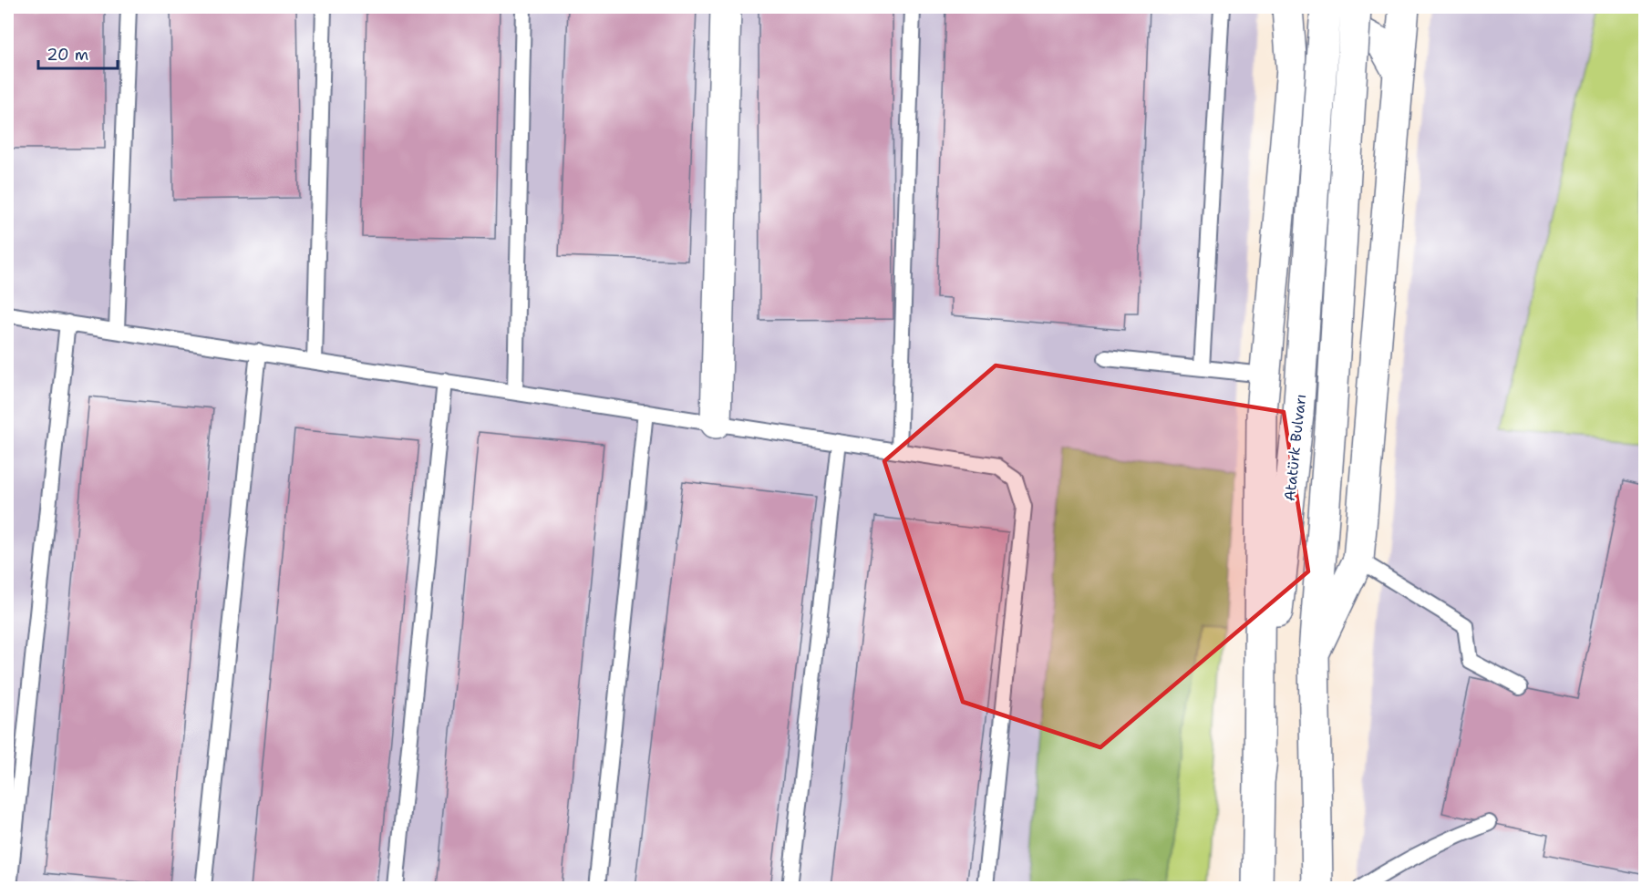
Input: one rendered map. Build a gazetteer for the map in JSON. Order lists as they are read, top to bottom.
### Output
{
  "streets": {
    "main road": ["Atatürk Bulvarı"]
  },
  "scale_bar": "20 m"
}
